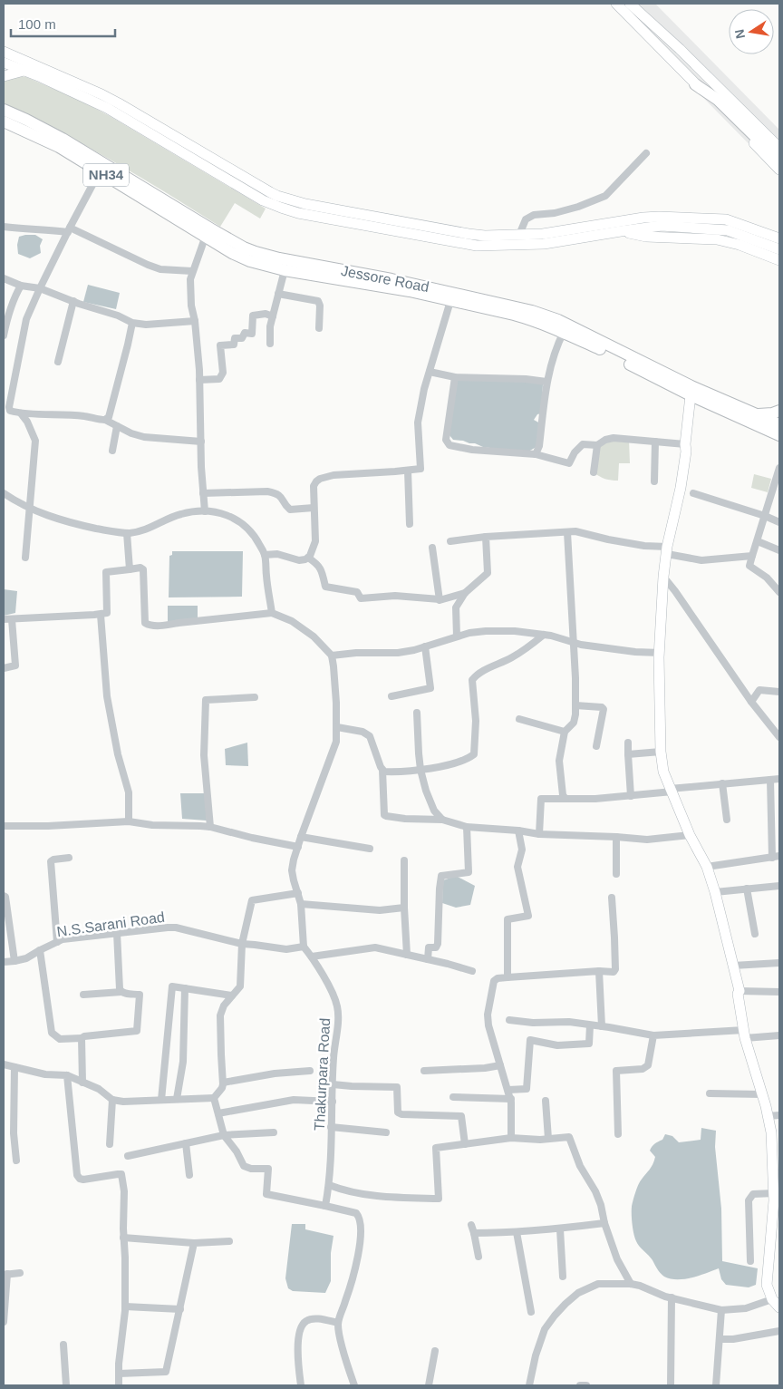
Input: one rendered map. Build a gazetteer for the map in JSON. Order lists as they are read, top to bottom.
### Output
{
  "streets": {
    "main road": ["NH34", "Jessore Road"],
    "street": ["N.S.Sarani Road", "Thakurpara Road"]
  },
  "crossings": [
    ["N.S.Sarani Road", "Thakurpara Road"]
  ],
  "scale_bar": "100 m",
  "north": "left"
}
